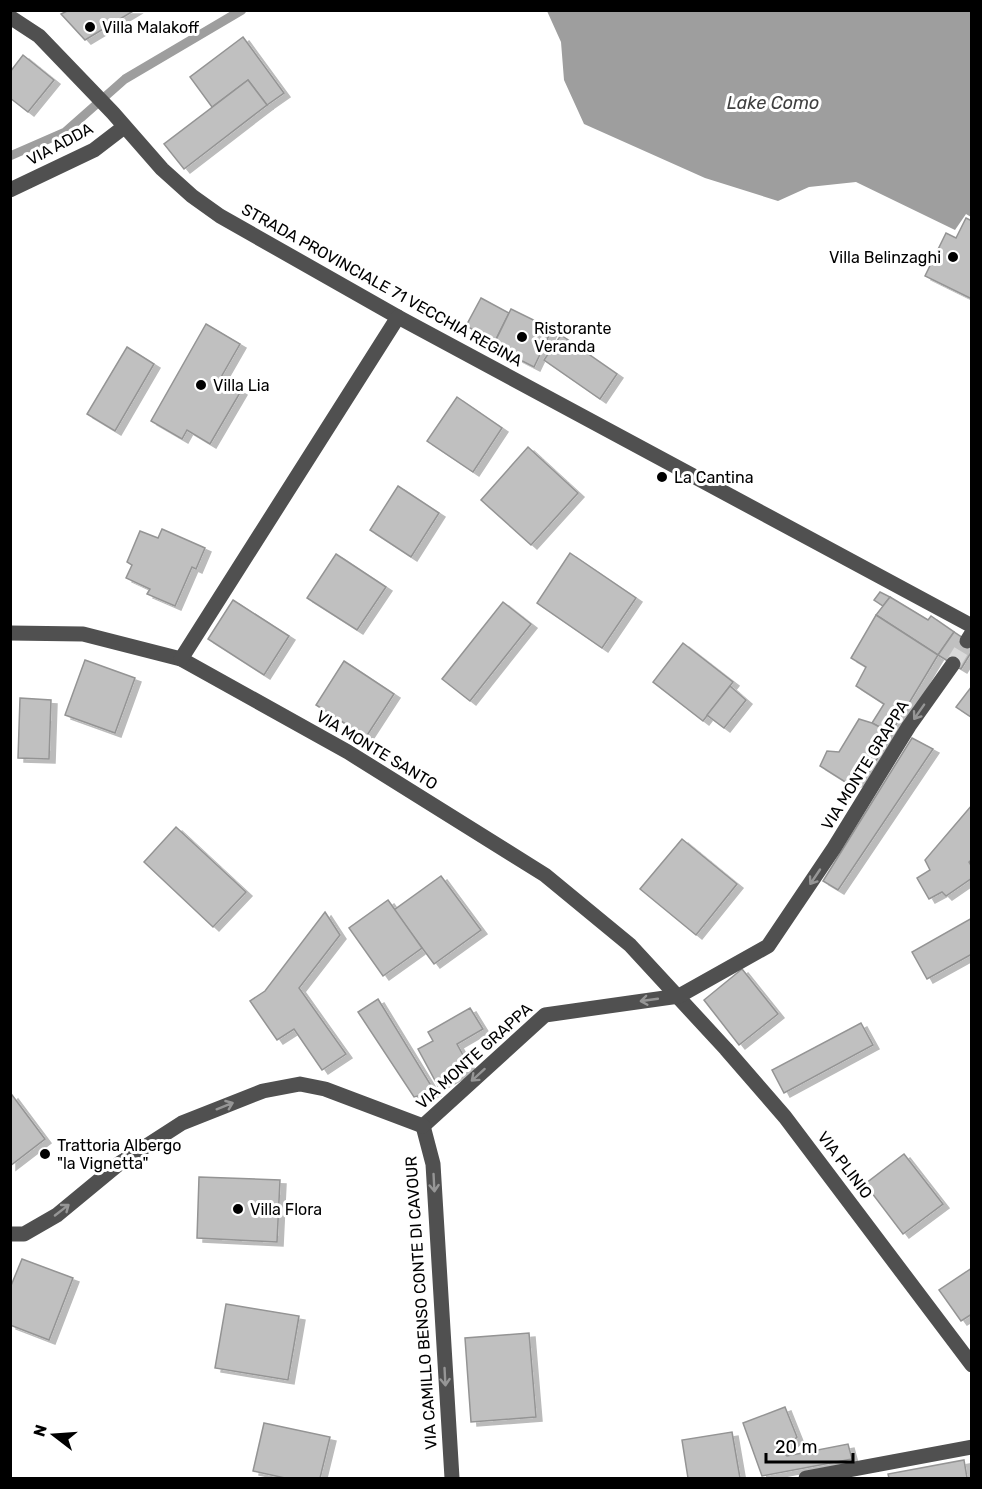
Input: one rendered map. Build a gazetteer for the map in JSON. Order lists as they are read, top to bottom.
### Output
{
  "streets": {
    "street": [
      "VIA ADDA",
      "STRADA PROVINCIALE 71 VECCHIA REGINA",
      "VIA MONTE SANTO",
      "VIA MONTE GRAPPA",
      "VIA PLINIO",
      "VIA CAMILLO BENSO CONTE DI CAVOUR"
    ]
  },
  "crossings": [
    ["VIA ADDA", "STRADA PROVINCIALE 71 VECCHIA REGINA"],
    ["VIA MONTE SANTO", "VIA MONTE GRAPPA"],
    ["VIA MONTE SANTO", "VIA PLINIO"],
    ["VIA MONTE GRAPPA", "VIA PLINIO"],
    ["VIA MONTE GRAPPA", "VIA CAMILLO BENSO CONTE DI CAVOUR"]
  ],
  "one_way": ["VIA CAMILLO BENSO CONTE DI CAVOUR"],
  "water": ["Lake Como"],
  "places": [
    "Villa Malakoff",
    "Villa Belinzaghi",
    "Ristorante Veranda",
    "Villa Lia",
    "La Cantina",
    "Trattoria Albergo \"la Vignetta\"",
    "Villa Flora"
  ],
  "scale_bar": "20 m",
  "north": "left"
}
